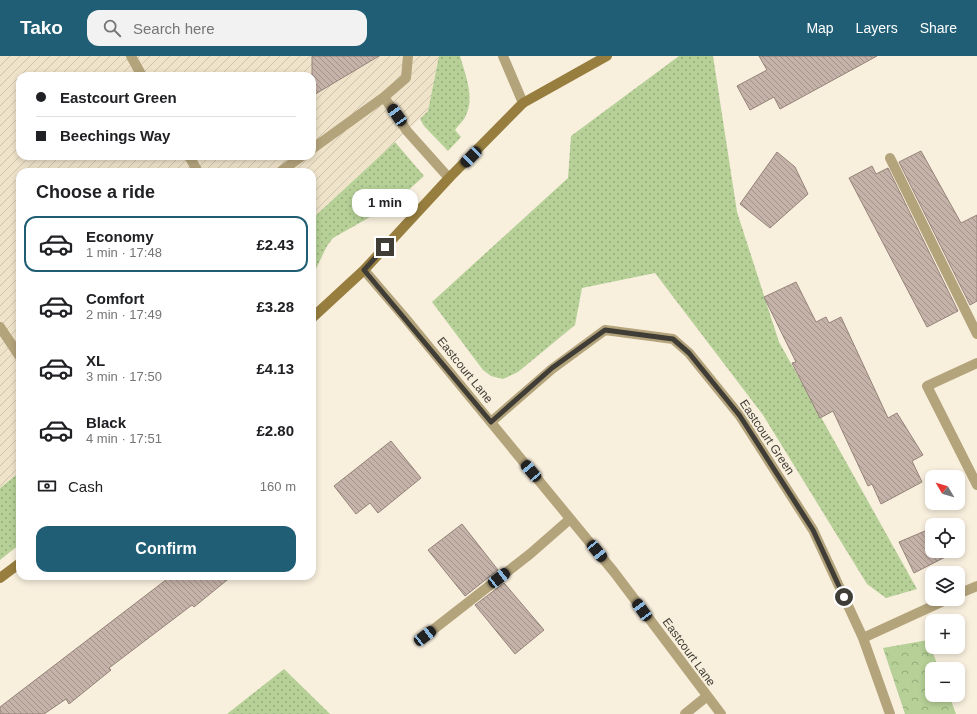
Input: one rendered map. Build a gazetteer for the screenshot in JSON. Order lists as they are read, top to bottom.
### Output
{
  "streets": {
    "street": ["Eastcourt Lane", "Eastcourt Green"]
  },
  "crossings": [
    ["Eastcourt Lane", "Eastcourt Green"]
  ],
  "north": "top left",
  "page": {
    "header": "Tako",
    "search": "Search here",
    "nav": ["Map", "Layers", "Share"],
    "banner": ["Eastcourt Green", "Beechings Way"],
    "heading": "Choose a ride",
    "bubble": "1 min",
    "list": [
      {
        "name": "Economy",
        "note": "1 min · 17:48",
        "value": "£2.43"
      },
      {
        "name": "Comfort",
        "note": "2 min · 17:49",
        "value": "£3.28"
      },
      {
        "name": "XL",
        "note": "3 min · 17:50",
        "value": "£4.13"
      },
      {
        "name": "Black",
        "note": "4 min · 17:51",
        "value": "£2.80"
      }
    ],
    "pay": ["Cash", "160 m"],
    "map_buttons": ["+", "−"],
    "buttons": "Confirm"
  }
}
